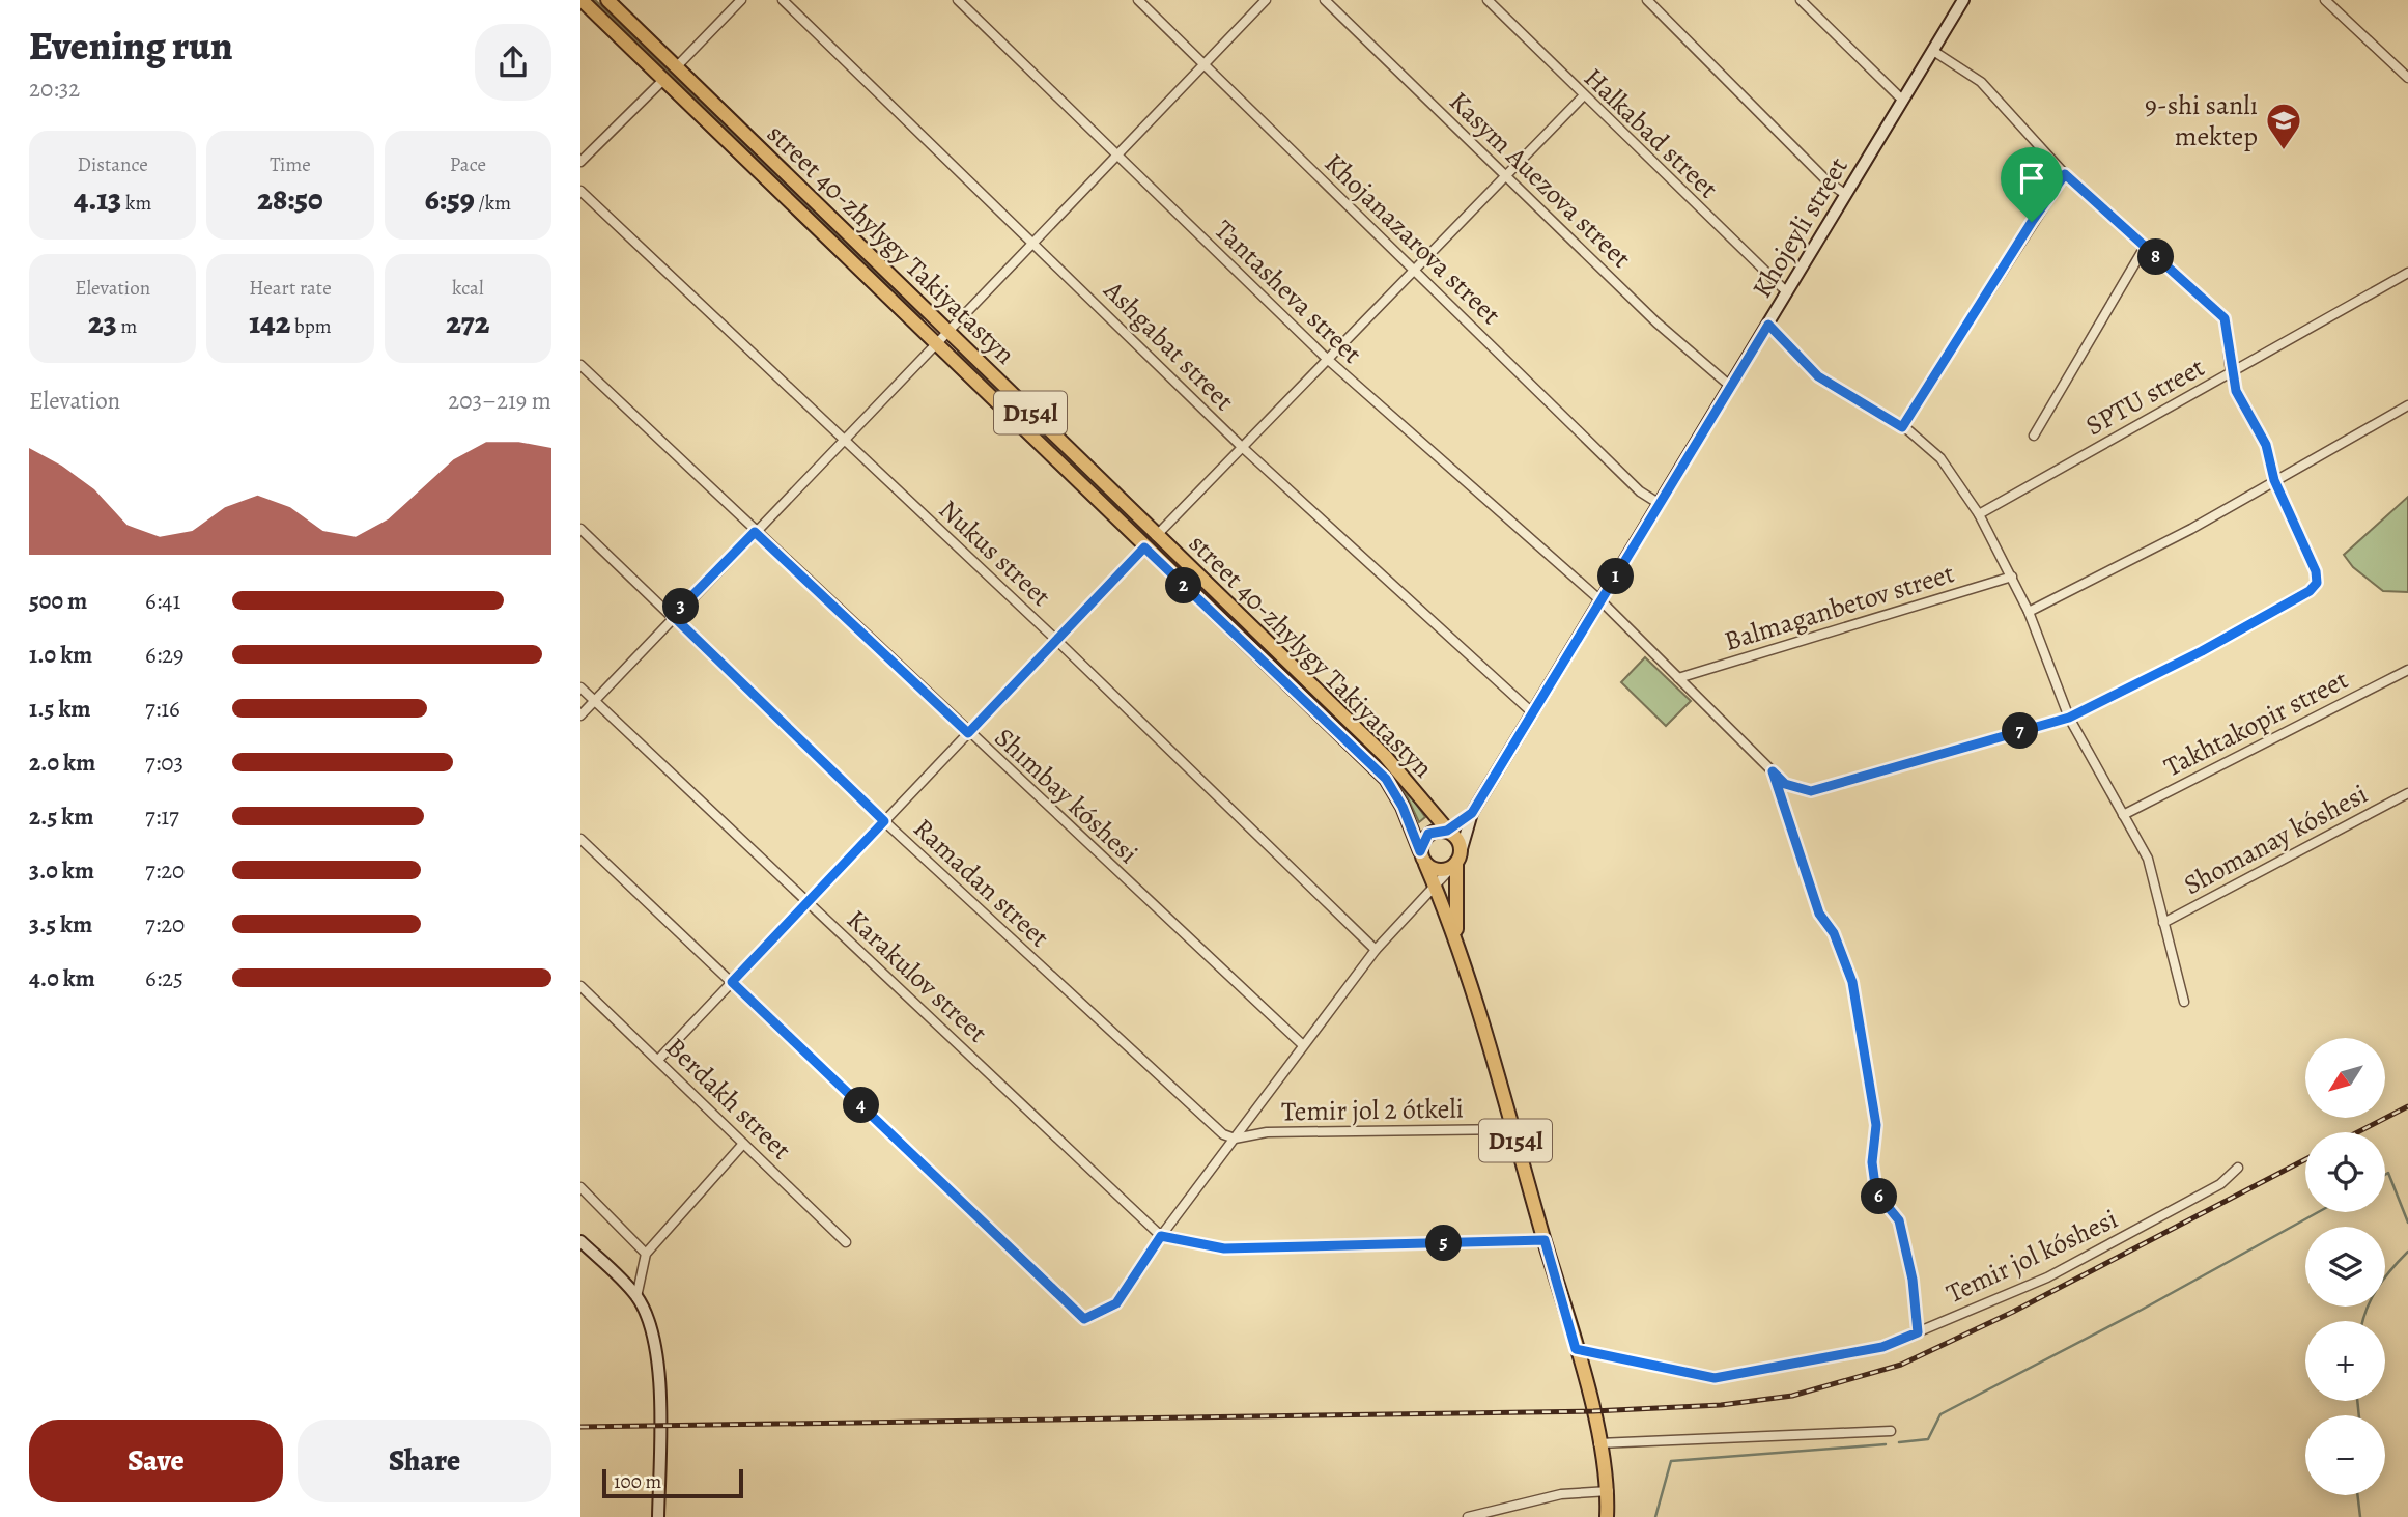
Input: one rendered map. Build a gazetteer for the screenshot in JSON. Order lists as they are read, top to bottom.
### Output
{
  "streets": {
    "main road": ["street 40-zhylygy Takiyatastyn", "D154l"],
    "street": [
      "Halkabad street",
      "Kasym Auezova street",
      "Khojeyli street",
      "Khojanazarova street",
      "Tantasheva street",
      "Ashgabat street",
      "SPTU street",
      "Nukus street",
      "Balmaganbetov street",
      "Takhtakopir street",
      "Shımbay kóshesi",
      "Shomanay kóshesi",
      "Ramadan street",
      "Karakulov street",
      "Berdakh street",
      "Temir jol 2 ótkeli",
      "Temir jol kóshesi"
    ]
  },
  "crossings": [
    ["Halkabad street", "Khojeyli street"],
    ["Kasym Auezova street", "Khojeyli street"],
    ["Khojeyli street", "Khojanazarova street"],
    ["Khojeyli street", "Tantasheva street"],
    ["Khojeyli street", "Ashgabat street"],
    ["street 40-zhylygy Takiyatastyn", "D154l"],
    ["Tantasheva street", "Balmaganbetov street"],
    ["D154l", "Temir jol 2 ótkeli"],
    ["D154l", "Temir jol kóshesi"],
    ["Ramadan street", "Temir jol 2 ótkeli"]
  ],
  "places": {
    "school or university": ["9-shi sanlı mektep"]
  },
  "scale_bar": "100 m",
  "north": "bottom left",
  "page": {
    "heading": ["Evening run", "20:32"],
    "stats": [
      ["Distance", "4.13 km"],
      ["Time", "28:50"],
      ["Pace", "6:59 /km"],
      ["Elevation", "23 m"],
      ["Heart rate", "142 bpm"],
      ["kcal", "272"]
    ],
    "pins": [
      "8",
      "1",
      "2",
      "3",
      "7",
      "4",
      "6",
      "5"
    ],
    "chart": ["Elevation", "203–219 m"],
    "list": [
      {
        "name": "500 m",
        "note": "6:41"
      },
      {
        "name": "1.0 km",
        "note": "6:29"
      },
      {
        "name": "1.5 km",
        "note": "7:16"
      },
      {
        "name": "2.0 km",
        "note": "7:03"
      },
      {
        "name": "2.5 km",
        "note": "7:17"
      },
      {
        "name": "3.0 km",
        "note": "7:20"
      },
      {
        "name": "3.5 km",
        "note": "7:20"
      },
      {
        "name": "4.0 km",
        "note": "6:25"
      }
    ],
    "map_buttons": ["+", "−"],
    "buttons": ["Save", "Share"],
    "scale": "100 m"
  }
}
